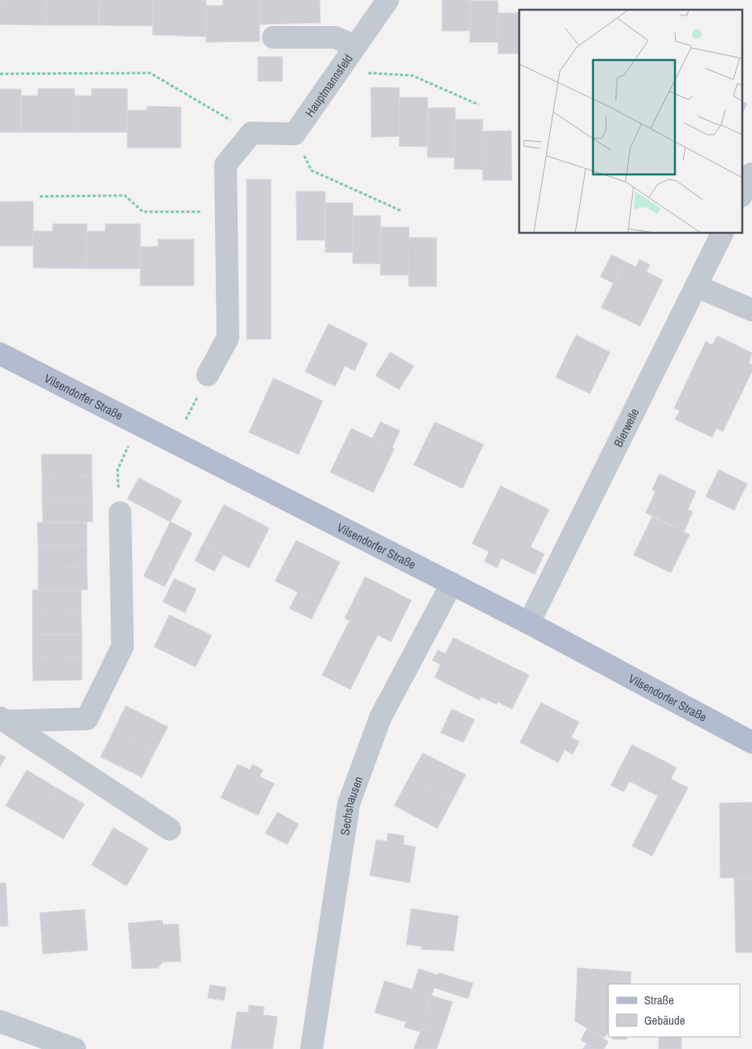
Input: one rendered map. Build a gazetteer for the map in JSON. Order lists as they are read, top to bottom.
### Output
{
  "streets": {
    "main road": ["Vilsendorfer Straße"],
    "street": ["Hauptmannsfeld", "Bierwelle", "Sechshausen"]
  },
  "crossings": [
    ["Vilsendorfer Straße", "Bierwelle"],
    ["Vilsendorfer Straße", "Sechshausen"]
  ],
  "legend": ["Straße", "Gebäude"]
}
